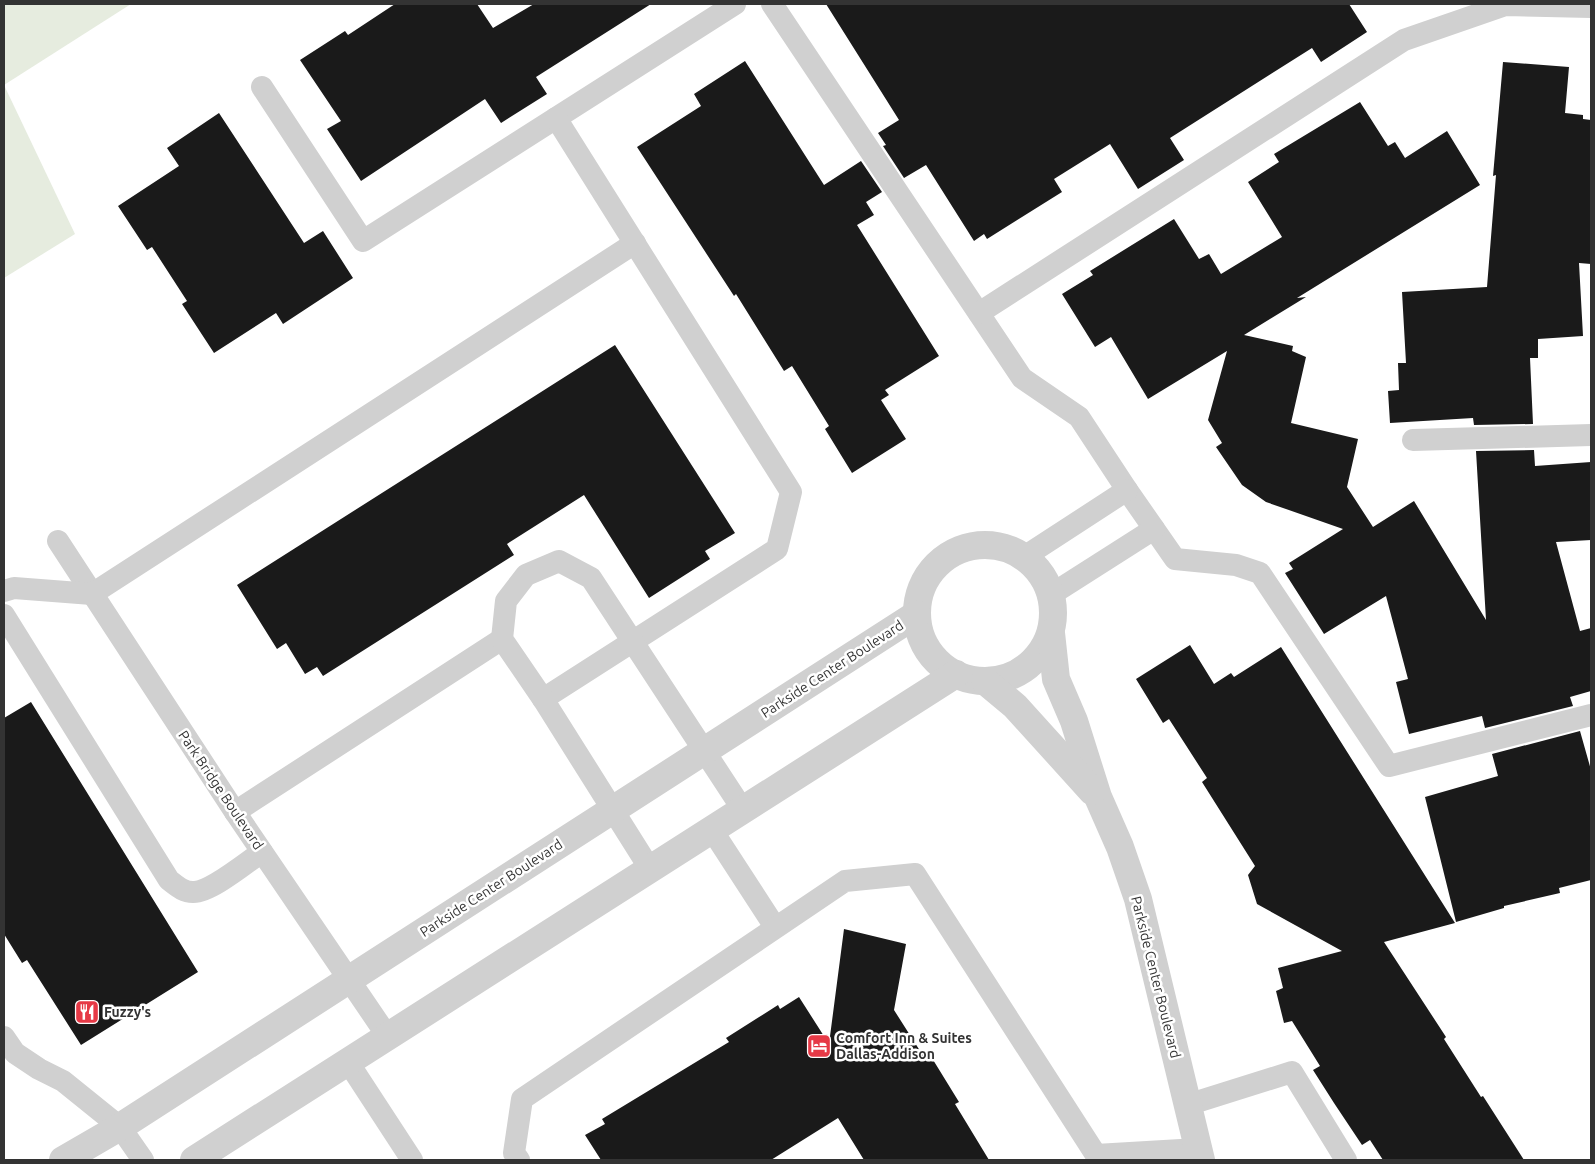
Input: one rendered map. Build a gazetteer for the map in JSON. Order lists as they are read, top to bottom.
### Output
{
  "streets": {
    "street": ["Parkside Center Boulevard"],
    "lane": ["Park Bridge Boulevard"]
  },
  "crossings": [
    ["Parkside Center Boulevard", "Park Bridge Boulevard"]
  ],
  "places": {
    "restaurant": ["Fuzzy's"],
    "hotel": ["Comfort Inn & Suites Dallas-Addison"]
  }
}
